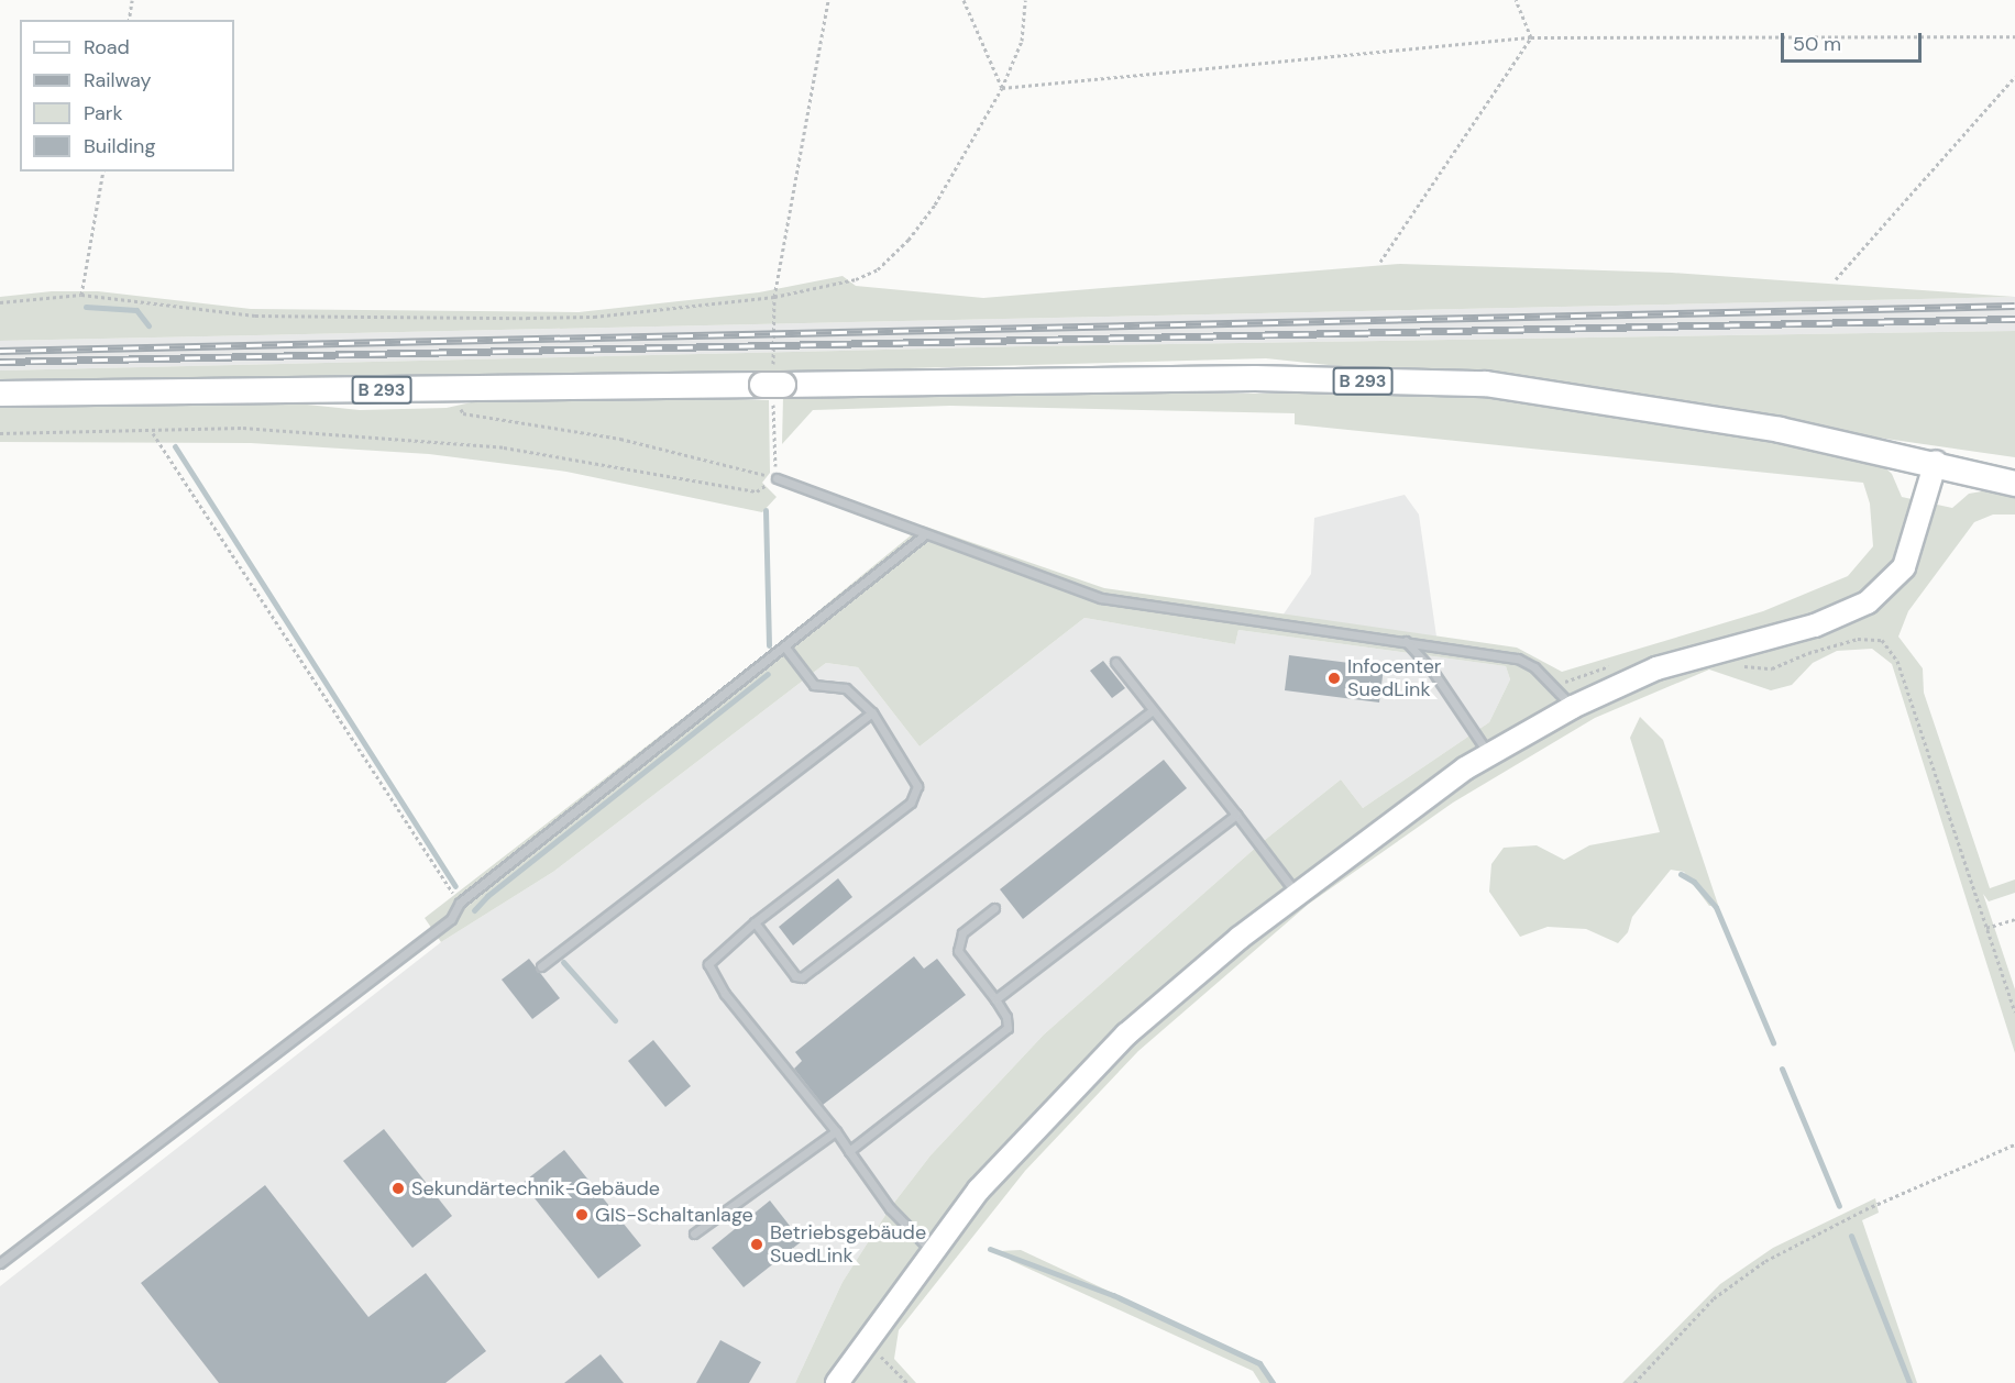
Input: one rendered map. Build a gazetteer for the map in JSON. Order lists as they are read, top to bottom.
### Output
{
  "streets": {
    "main road": ["B 293"]
  },
  "places": [
    "Infocenter SuedLink",
    "Sekundärtechnik-Gebäude",
    "GIS-Schaltanlage",
    "Betriebsgebäude SuedLink"
  ],
  "legend": [
    "Road",
    "Railway",
    "Park",
    "Building"
  ],
  "scale_bar": "50 m"
}
